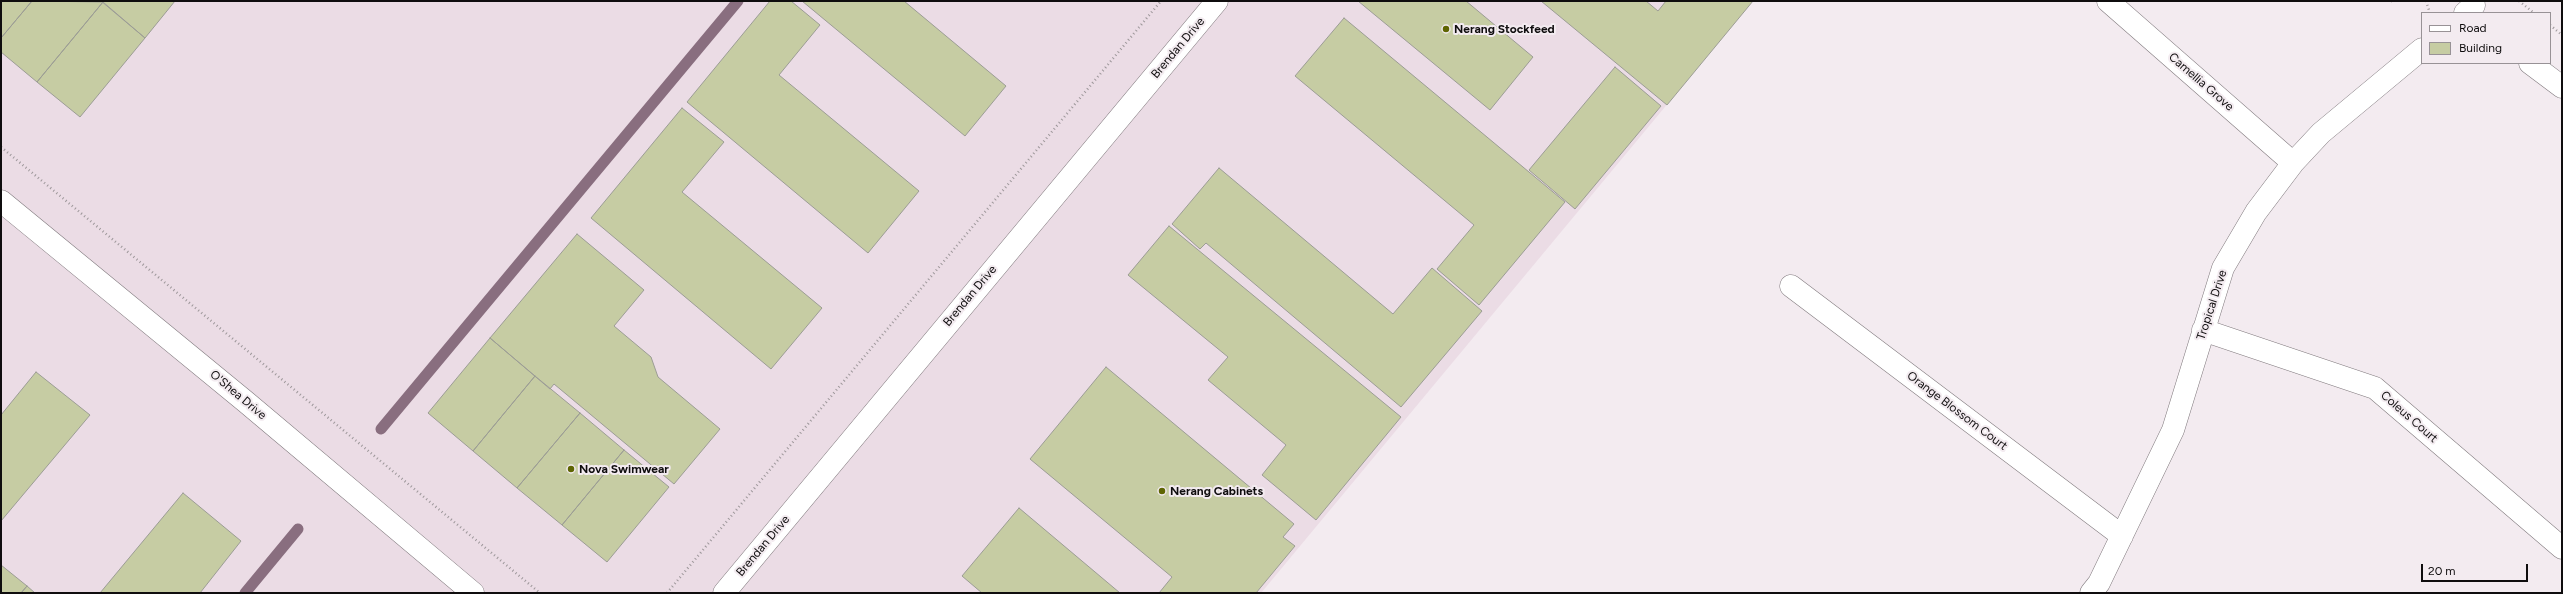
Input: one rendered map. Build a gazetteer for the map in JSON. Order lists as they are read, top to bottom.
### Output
{
  "streets": {
    "street": [
      "Brendan Drive",
      "Camellia Grove",
      "Tropical Drive",
      "O'Shea Drive",
      "Orange Blossom Court",
      "Coleus Court"
    ]
  },
  "crossings": [
    ["Camellia Grove", "Tropical Drive"],
    ["Tropical Drive", "Orange Blossom Court"],
    ["Tropical Drive", "Coleus Court"]
  ],
  "places": ["Nerang Stockfeed", "Nova Swimwear", "Nerang Cabinets"],
  "legend": ["Road", "Building"],
  "scale_bar": "20 m"
}
